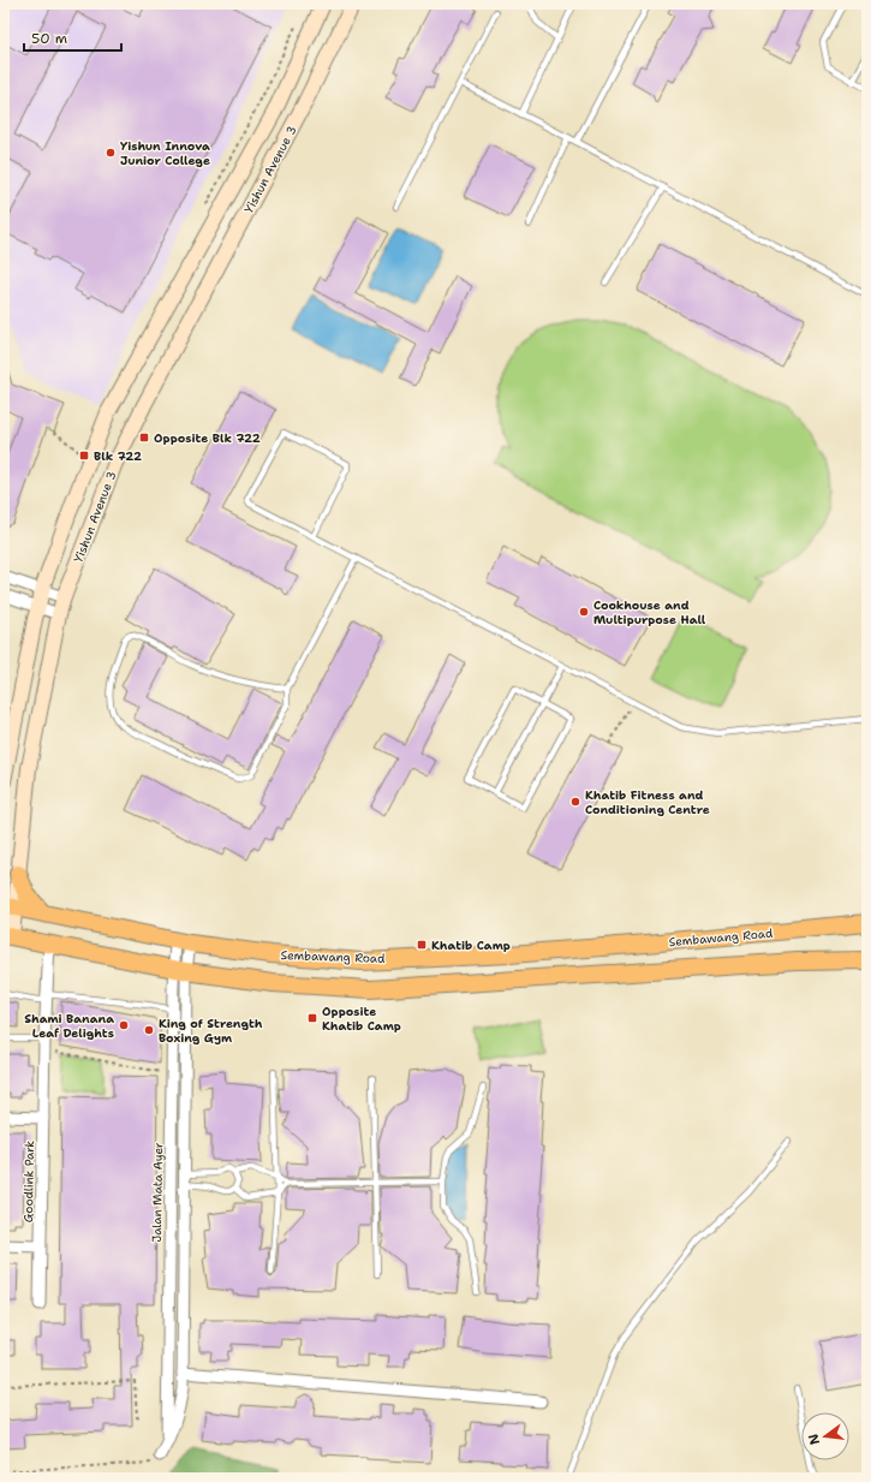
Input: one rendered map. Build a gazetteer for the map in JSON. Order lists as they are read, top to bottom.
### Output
{
  "streets": {
    "main road": ["Yishun Avenue 3", "Sembawang Road"],
    "street": ["Goodlink Park", "Jalan Mata Ayer"]
  },
  "crossings": [
    ["Yishun Avenue 3", "Sembawang Road"],
    ["Sembawang Road", "Jalan Mata Ayer"]
  ],
  "places": {
    "other": [
      "Yishun Innova Junior College",
      "Cookhouse and Multipurpose Hall",
      "Khatib Fitness and Conditioning Centre",
      "Shami Banana Leaf Delights",
      "King of Strength Boxing Gym"
    ],
    "transit": [
      "Opposite Blk 722",
      "Blk 722",
      "Khatib Camp",
      "Opposite Khatib Camp"
    ]
  },
  "scale_bar": "50 m",
  "north": "left"
}
